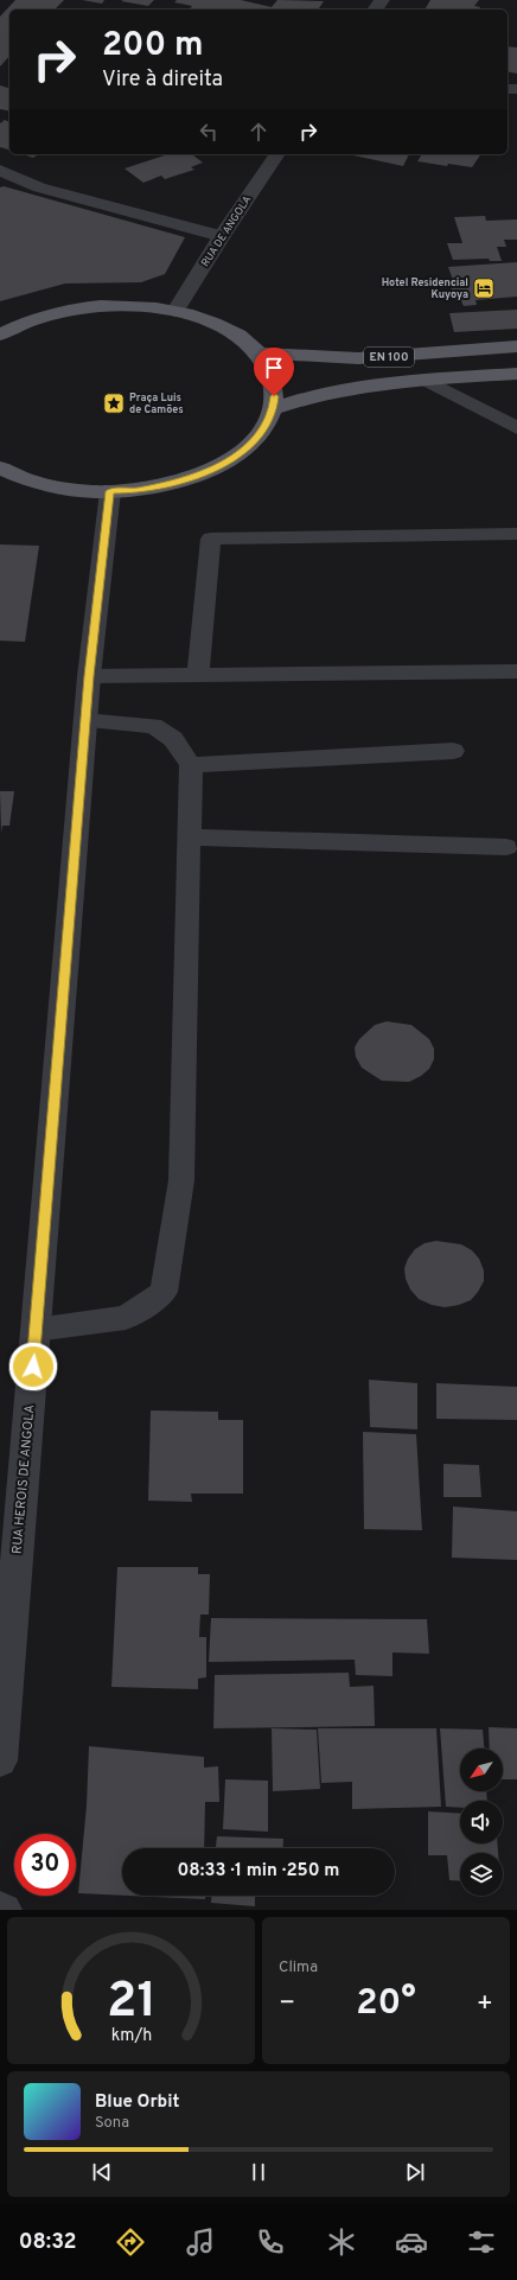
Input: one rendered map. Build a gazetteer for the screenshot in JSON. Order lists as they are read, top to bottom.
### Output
{
  "streets": {
    "main road": ["EN 100"],
    "street": ["RUA DE ANGOLA", "RUA HEROIS DE ANGOLA"]
  },
  "places": {
    "hotel": ["Hotel Residencial Kuyoya"],
    "place": ["Praça Luis de Camões"]
  },
  "north": "bottom left",
  "page": {
    "turn": ["200 m", "Vire à direita"],
    "limit": "30",
    "trip": "08:33 · 1 min · 250 m",
    "tile": "Clima",
    "heat": ["−", "20°", "+"],
    "song": ["Blue Orbit", "Sona"],
    "tabs": "08:32",
    "gauge": ["21", "km/h"]
  }
}
